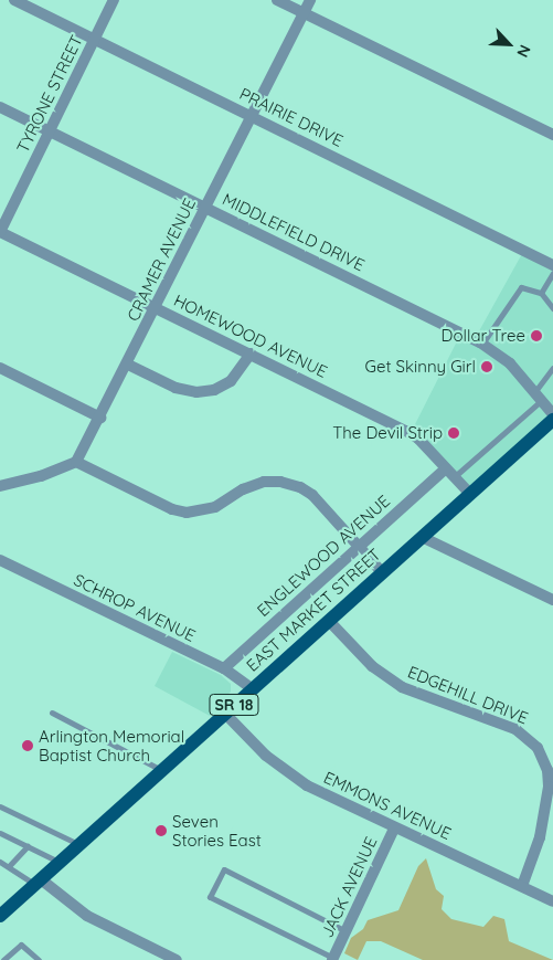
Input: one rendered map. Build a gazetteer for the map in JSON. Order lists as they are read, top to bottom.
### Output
{
  "streets": {
    "main road": ["EAST MARKET STREET", "SR 18"],
    "street": [
      "TYRONE STREET",
      "PRAIRIE DRIVE",
      "MIDDLEFIELD DRIVE",
      "CRAMER AVENUE",
      "HOMEWOOD AVENUE",
      "ENGLEWOOD AVENUE",
      "SCHROP AVENUE",
      "EDGEHILL DRIVE",
      "EMMONS AVENUE",
      "JACK AVENUE"
    ]
  },
  "crossings": [
    ["TYRONE STREET", "PRAIRIE DRIVE"],
    ["TYRONE STREET", "MIDDLEFIELD DRIVE"],
    ["TYRONE STREET", "HOMEWOOD AVENUE"],
    ["PRAIRIE DRIVE", "CRAMER AVENUE"],
    ["MIDDLEFIELD DRIVE", "CRAMER AVENUE"],
    ["CRAMER AVENUE", "HOMEWOOD AVENUE"],
    ["HOMEWOOD AVENUE", "ENGLEWOOD AVENUE"],
    ["HOMEWOOD AVENUE", "EAST MARKET STREET"],
    ["ENGLEWOOD AVENUE", "SCHROP AVENUE"],
    ["SCHROP AVENUE", "EAST MARKET STREET"],
    ["EAST MARKET STREET", "EDGEHILL DRIVE"],
    ["EAST MARKET STREET", "EMMONS AVENUE"],
    ["EDGEHILL DRIVE", "EMMONS AVENUE"],
    ["EMMONS AVENUE", "JACK AVENUE"]
  ],
  "places": [
    "Dollar Tree",
    "Get Skinny Girl",
    "The Devil Strip",
    "Arlington Memorial Baptist Church",
    "Seven Stories East"
  ],
  "north": "bottom right"
}
